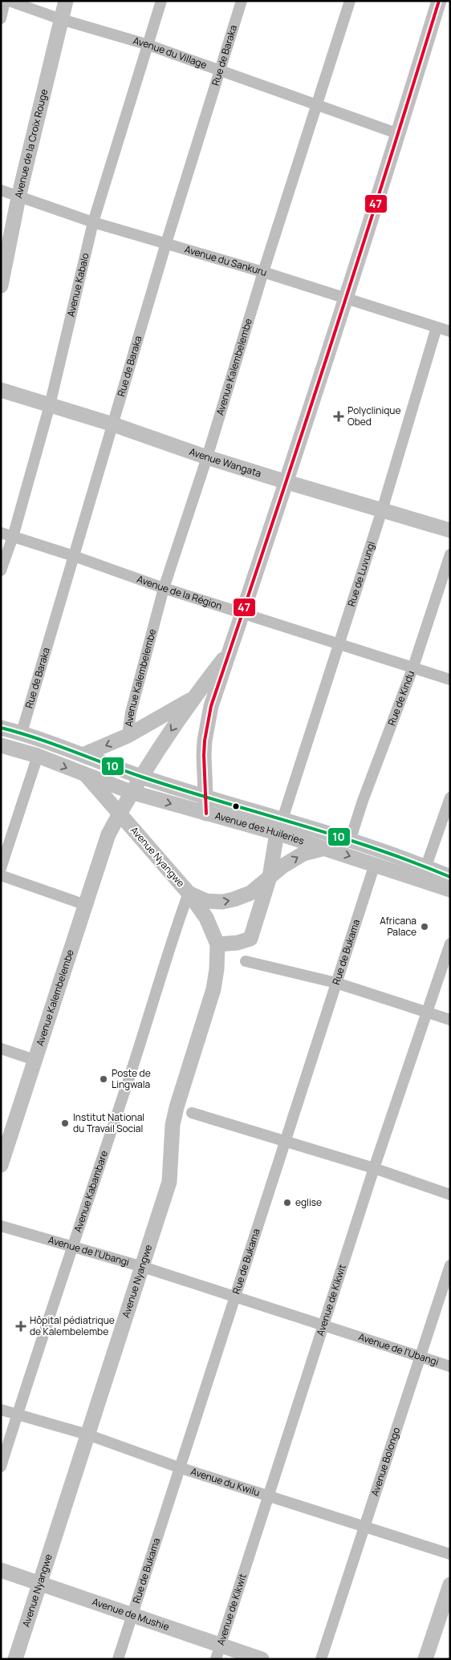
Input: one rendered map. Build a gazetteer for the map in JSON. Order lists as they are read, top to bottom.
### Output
{
  "streets": {
    "main road": [
      "Avenue de la Croix Rouge",
      "Avenue Kalembelembe",
      "Avenue Wangata",
      "Avenue des Huileries",
      "Avenue Nyangwe",
      "Avenue de Mushie"
    ],
    "street": [
      "Avenue du Village",
      "Rue de Baraka",
      "Avenue du Sankuru",
      "Avenue Kabalo",
      "Rue de Luvungi",
      "Avenue de la Région",
      "Rue de Kindu",
      "Rue de Bukama",
      "Avenue Kabambare",
      "Avenue de l'Ubangi",
      "Avenue de Kikwit",
      "Avenue Bolongo",
      "Avenue du Kwilu"
    ]
  },
  "crossings": [
    ["Avenue du Village", "Rue de Baraka"],
    ["Avenue du Village", "Avenue de la Croix Rouge"],
    ["Avenue du Village", "Avenue Kabalo"],
    ["Avenue du Village", "Avenue Kalembelembe"],
    ["Rue de Baraka", "Avenue du Sankuru"],
    ["Rue de Baraka", "Avenue Wangata"],
    ["Rue de Baraka", "Avenue de la Région"],
    ["Rue de Baraka", "Avenue des Huileries"],
    ["Avenue de la Croix Rouge", "Avenue du Sankuru"],
    ["Avenue du Sankuru", "Avenue Kabalo"],
    ["Avenue du Sankuru", "Avenue Kalembelembe"],
    ["Avenue du Sankuru", "Rue de Luvungi"],
    ["Avenue Kabalo", "Avenue Wangata"],
    ["Avenue Kabalo", "Avenue de la Région"],
    ["Avenue Kalembelembe", "Avenue Wangata"],
    ["Avenue Kalembelembe", "Avenue de la Région"],
    ["Avenue Kalembelembe", "Avenue des Huileries"],
    ["Avenue Kalembelembe", "Avenue Nyangwe"],
    ["Avenue Wangata", "Rue de Luvungi"],
    ["Rue de Luvungi", "Avenue de la Région"],
    ["Rue de Luvungi", "Avenue des Huileries"],
    ["Avenue de la Région", "Rue de Kindu"],
    ["Rue de Kindu", "Avenue des Huileries"],
    ["Avenue des Huileries", "Avenue Nyangwe"],
    ["Avenue des Huileries", "Rue de Bukama"],
    ["Avenue Nyangwe", "Avenue Kabambare"],
    ["Avenue Nyangwe", "Avenue de l'Ubangi"],
    ["Avenue Nyangwe", "Avenue du Kwilu"],
    ["Avenue Nyangwe", "Avenue de Mushie"],
    ["Rue de Bukama", "Avenue de l'Ubangi"],
    ["Rue de Bukama", "Avenue du Kwilu"],
    ["Rue de Bukama", "Avenue de Mushie"],
    ["Avenue Kabambare", "Avenue de l'Ubangi"],
    ["Avenue Kabambare", "Avenue du Kwilu"],
    ["Avenue de l'Ubangi", "Avenue de Kikwit"],
    ["Avenue de l'Ubangi", "Avenue Bolongo"],
    ["Avenue de Kikwit", "Avenue du Kwilu"],
    ["Avenue de Kikwit", "Avenue de Mushie"],
    ["Avenue Bolongo", "Avenue du Kwilu"]
  ],
  "places": {
    "health": ["Polyclinique Obed", "Hôpital pédiatrique de Kalembelembe"],
    "other": [
      "Africana Palace",
      "Poste de Lingwala",
      "Institut National du Travail Social",
      "eglise"
    ]
  },
  "lines": ["transit line 47", "transit line 10"]
}
